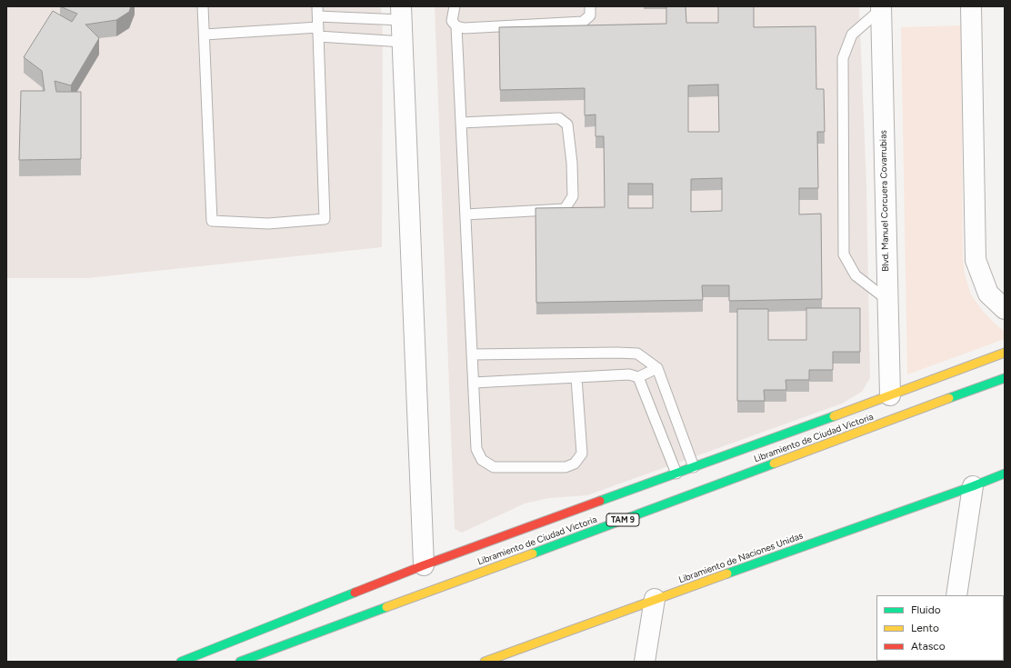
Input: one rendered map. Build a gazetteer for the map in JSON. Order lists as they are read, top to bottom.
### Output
{
  "streets": {
    "main road": ["Libramiento de Ciudad Victoria", "TAM 9", "Libramiento de Naciones Unidas"],
    "street": ["Blvd. Manuel Corcuera Covarrubias"]
  },
  "legend": ["Fluido", "Lento", "Atasco"]
}
